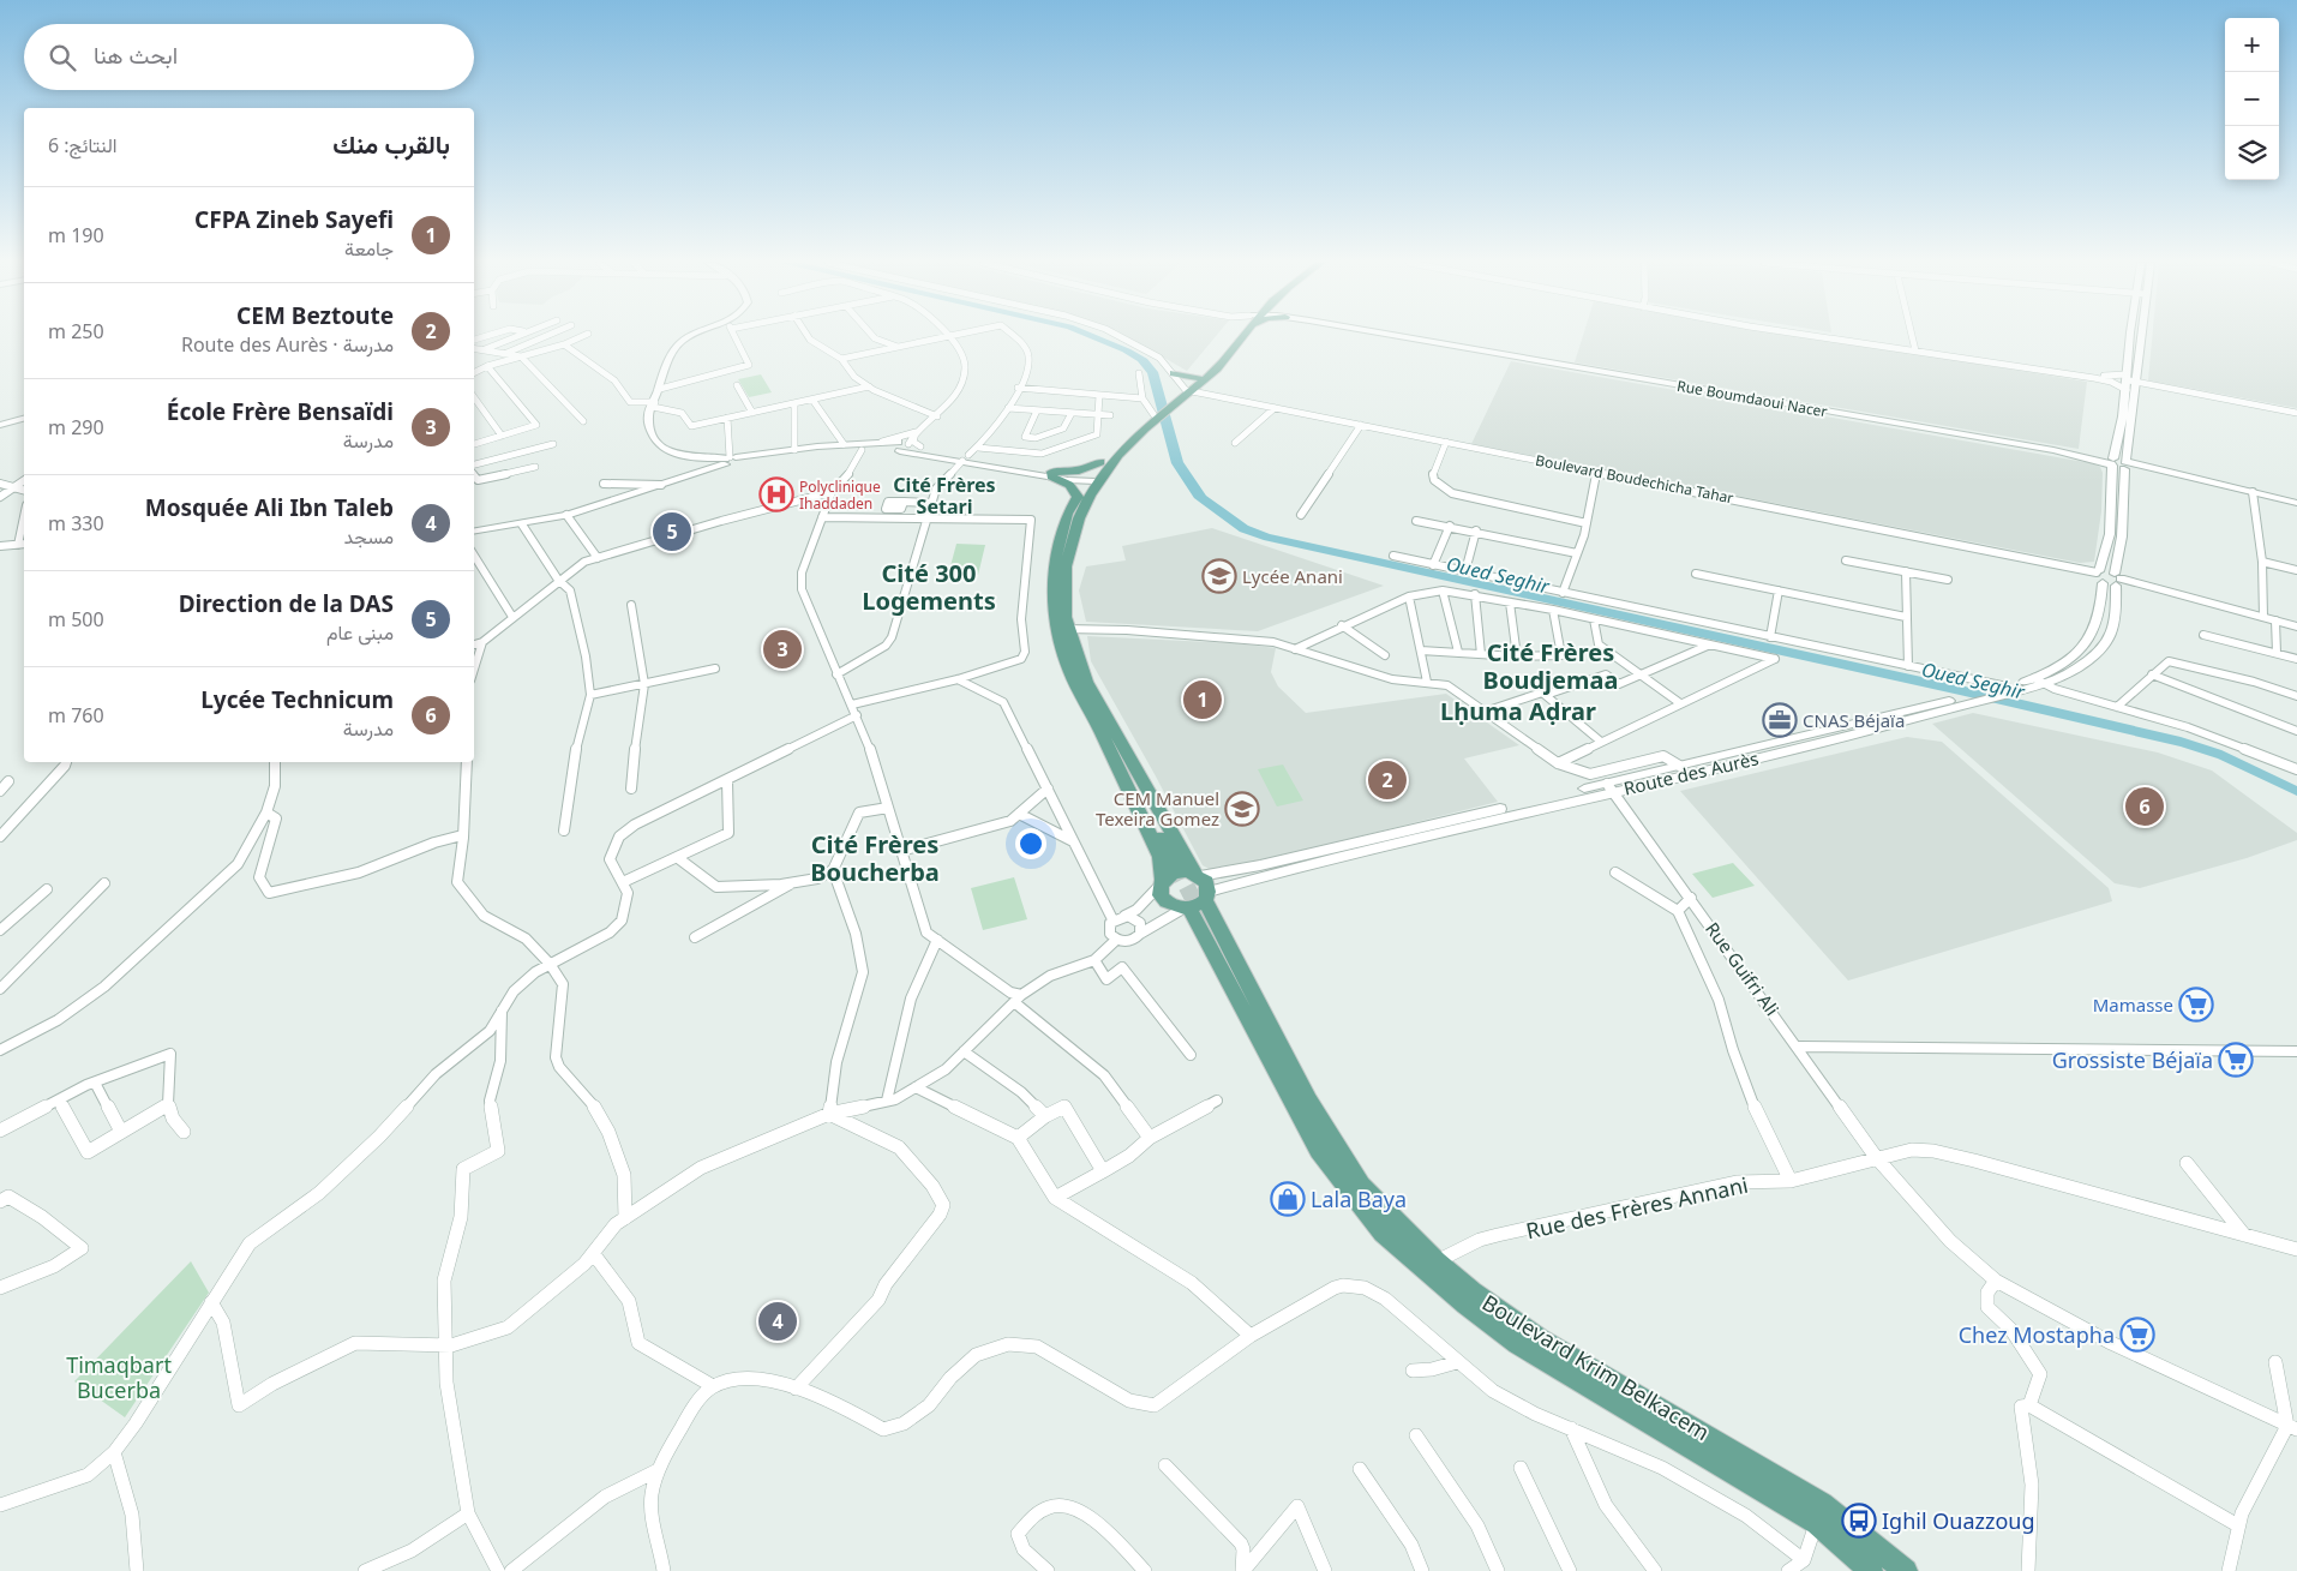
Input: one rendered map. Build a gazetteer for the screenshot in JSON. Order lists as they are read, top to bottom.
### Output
{
  "streets": {
    "main road": ["Boulevard Krim Belkacem"],
    "street": [
      "Rue Boumdaoui Nacer",
      "Boulevard Boudechicha Tahar",
      "Route des Aurès",
      "Rue Guifri Ali",
      "Rue des Frères Annani"
    ]
  },
  "crossings": [
    ["Rue Boumdaoui Nacer", "Route des Aurès"],
    ["Boulevard Boudechicha Tahar", "Route des Aurès"],
    ["Route des Aurès", "Rue Guifri Ali"],
    ["Route des Aurès", "Boulevard Krim Belkacem"],
    ["Rue Guifri Ali", "Rue des Frères Annani"],
    ["Rue des Frères Annani", "Boulevard Krim Belkacem"]
  ],
  "districts": [
    "Cité Frères Setari",
    "Cité 300 Logements",
    "Cité Frères Boudjemaa",
    "Lḥuma Aḍrar",
    "Cité Frères Boucherba"
  ],
  "water": ["Oued Seghir"],
  "parks": ["Timaqbart Bucerba"],
  "places": {
    "hospital": ["Polyclinique Ihaddaden"],
    "school or university": ["Lycée Anani", "CEM Manuel Texeira Gomez"],
    "office": ["CNAS Béjaïa"],
    "supermarket": ["Mamasse", "Grossiste Béjaïa", "Chez Mostapha"],
    "shop": ["Lala Baya"],
    "bus stop": ["Ighil Ouazzoug"]
  },
  "page": {
    "map_buttons": ["+", "−"],
    "search": "ابحث هنا",
    "heading": ["بالقرب منك", "النتائج: 6"],
    "list": [
      {
        "mark": "1",
        "name": "CFPA Zineb Sayefi",
        "note": "جامعة",
        "value": "190 m"
      },
      {
        "mark": "2",
        "name": "CEM Beztoute",
        "note": "مدرسة · Route des Aurès",
        "value": "250 m"
      },
      {
        "mark": "3",
        "name": "École Frère Bensaïdi",
        "note": "مدرسة",
        "value": "290 m"
      },
      {
        "mark": "4",
        "name": "Mosquée Ali Ibn Taleb",
        "note": "مسجد",
        "value": "330 m"
      },
      {
        "mark": "5",
        "name": "Direction de la DAS",
        "note": "مبنى عام",
        "value": "500 m"
      },
      {
        "mark": "6",
        "name": "Lycée Technicum",
        "note": "مدرسة",
        "value": "760 m"
      }
    ],
    "pins": [
      "5",
      "3",
      "1",
      "2",
      "6",
      "4"
    ]
  }
}
